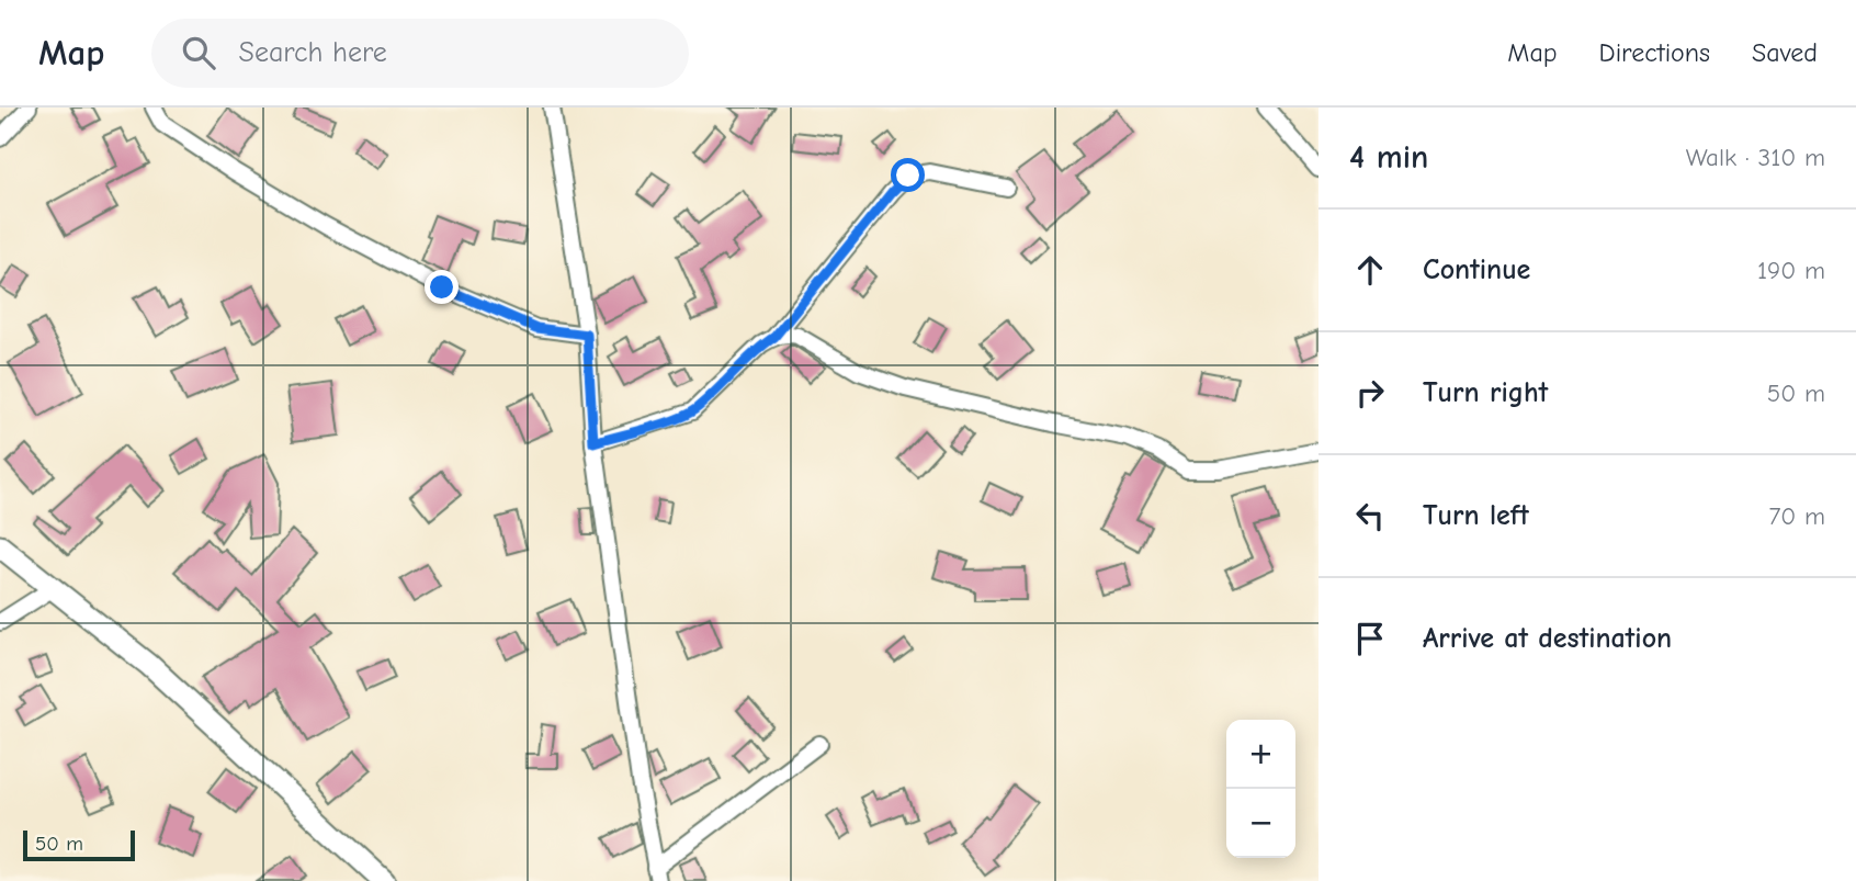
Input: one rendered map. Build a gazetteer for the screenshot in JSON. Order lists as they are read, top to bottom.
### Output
{
  "scale_bar": "50 m",
  "page": {
    "header": "Map",
    "search": "Search here",
    "nav": ["Map", "Directions", "Saved"],
    "heading": ["4 min", "Walk · 310 m"],
    "list": [
      ["Continue", "190 m"],
      ["Turn right", "50 m"],
      ["Turn left", "70 m"],
      "Arrive at destination"
    ],
    "map_buttons": ["+", "−"],
    "scale": "50 m"
  }
}
